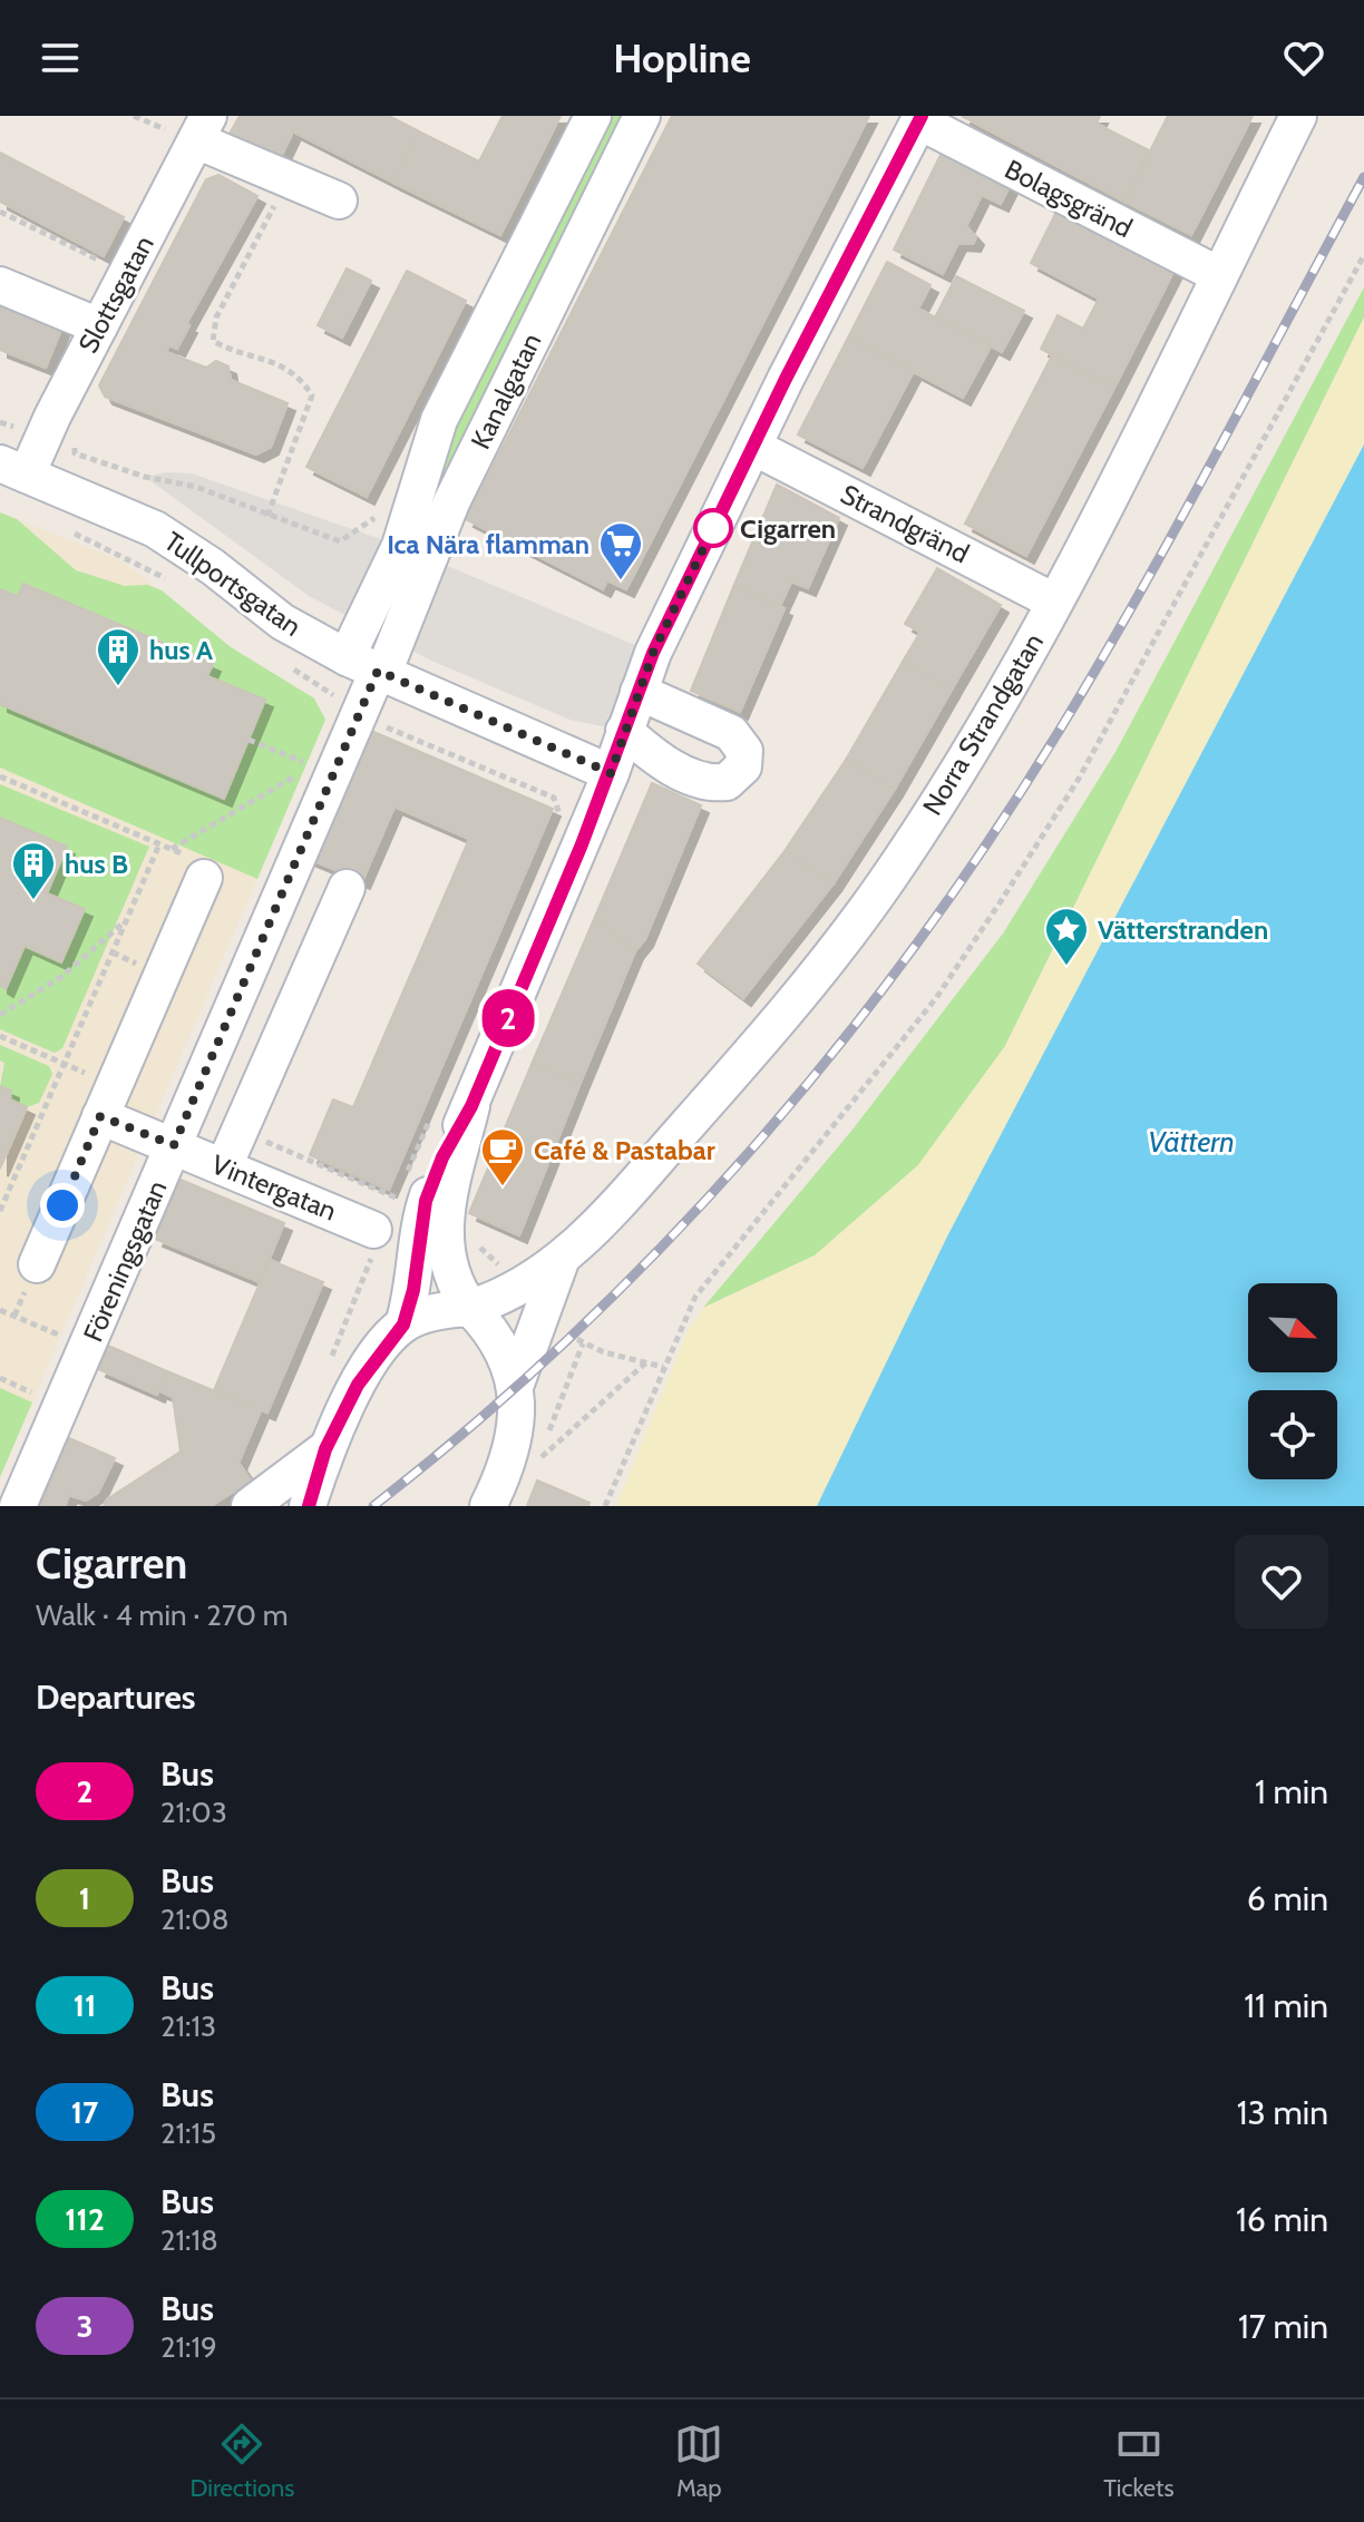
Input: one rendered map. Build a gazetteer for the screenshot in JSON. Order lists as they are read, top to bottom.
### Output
{
  "streets": {
    "street": [
      "Bolagsgränd",
      "Slottsgatan",
      "Kanalgatan",
      "Strandgränd",
      "Tullportsgatan",
      "Norra Strandgatan",
      "Vintergatan",
      "Föreningsgatan"
    ]
  },
  "crossings": [
    ["Bolagsgränd", "Norra Strandgatan"],
    ["Slottsgatan", "Tullportsgatan"],
    ["Kanalgatan", "Tullportsgatan"],
    ["Kanalgatan", "Föreningsgatan"],
    ["Strandgränd", "Norra Strandgatan"],
    ["Tullportsgatan", "Föreningsgatan"],
    ["Vintergatan", "Föreningsgatan"]
  ],
  "water": ["Vättern"],
  "places": {
    "other": ["Cigarren"],
    "supermarket": ["Ica Nära flamman"],
    "building": ["hus A", "hus B"],
    "place": ["Vätterstranden"],
    "cafe": ["Café & Pastabar"]
  },
  "lines": ["bus line 2"],
  "north": "bottom right",
  "page": {
    "header": "Hopline",
    "on_map": "2",
    "heading": [
      ["Cigarren", "Walk · 4 min · 270 m"],
      "Departures"
    ],
    "list": [
      {
        "mark": "2",
        "name": "Bus",
        "note": "21:03",
        "value": "1 min"
      },
      {
        "mark": "1",
        "name": "Bus",
        "note": "21:08",
        "value": "6 min"
      },
      {
        "mark": "11",
        "name": "Bus",
        "note": "21:13",
        "value": "11 min"
      },
      {
        "mark": "17",
        "name": "Bus",
        "note": "21:15",
        "value": "13 min"
      },
      {
        "mark": "112",
        "name": "Bus",
        "note": "21:18",
        "value": "16 min"
      },
      {
        "mark": "3",
        "name": "Bus",
        "note": "21:19",
        "value": "17 min"
      }
    ],
    "tabs": ["Directions", "Map", "Tickets"]
  }
}
